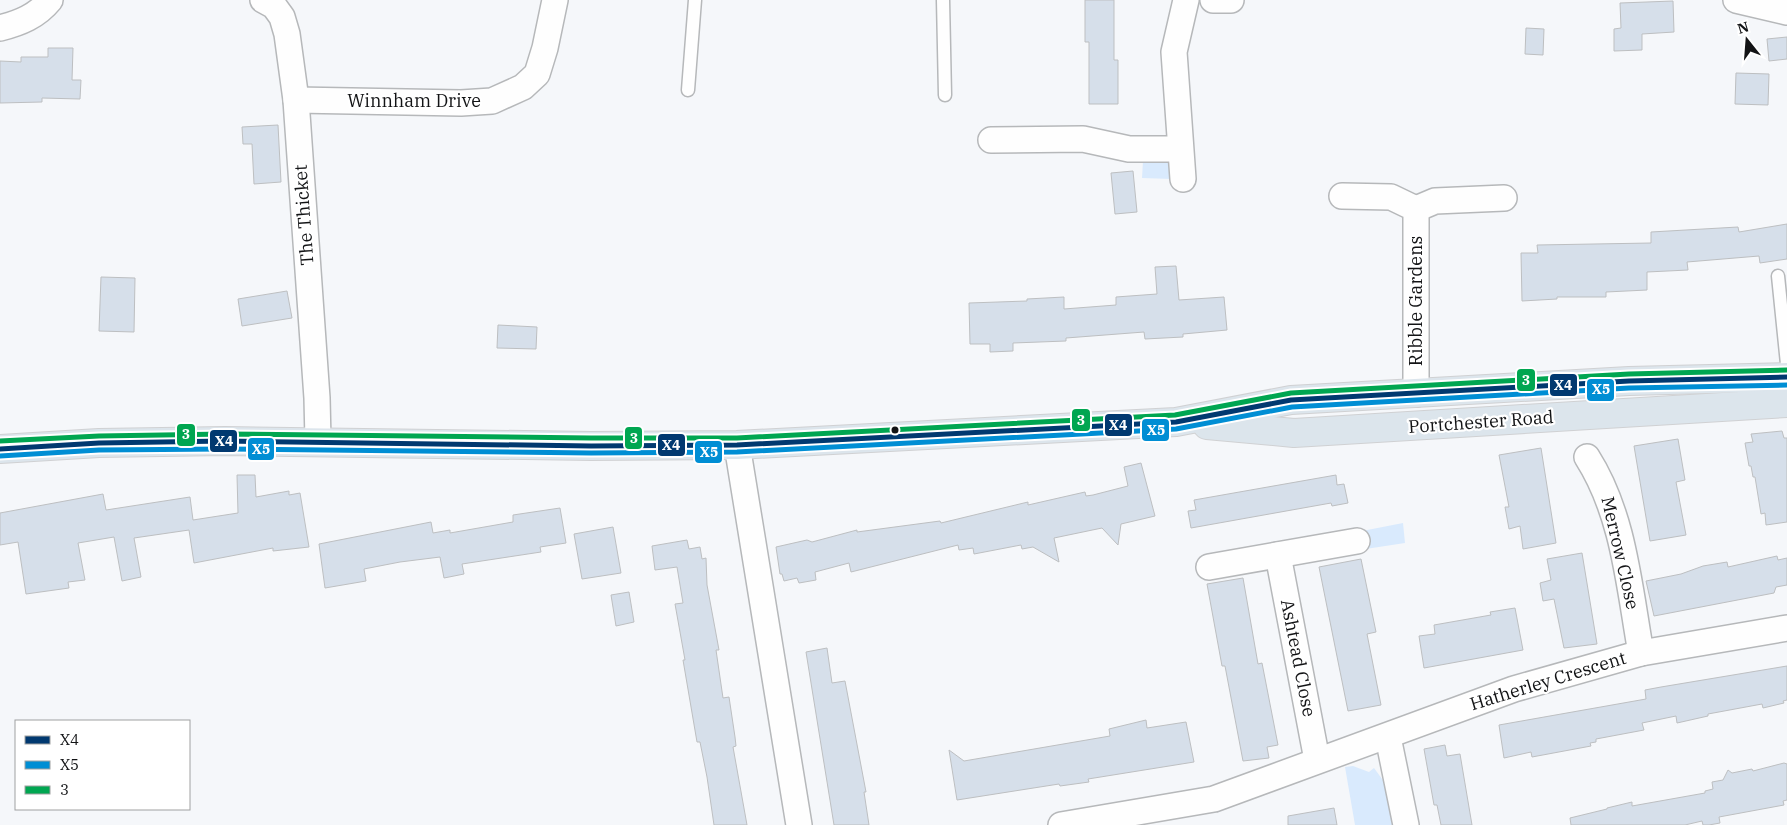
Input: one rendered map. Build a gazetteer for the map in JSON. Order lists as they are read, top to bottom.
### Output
{
  "streets": {
    "main road": ["Portchester Road"],
    "street": [
      "Winnham Drive",
      "The Thicket",
      "Ribble Gardens",
      "Merrow Close",
      "Ashtead Close",
      "Hatherley Crescent"
    ]
  },
  "crossings": [
    ["Winnham Drive", "The Thicket"],
    ["The Thicket", "Portchester Road"],
    ["Ribble Gardens", "Portchester Road"],
    ["Merrow Close", "Hatherley Crescent"],
    ["Ashtead Close", "Hatherley Crescent"]
  ],
  "lines": ["transit line 3", "transit line X4", "transit line X5"],
  "legend": ["X4", "X5", "3"],
  "north": "top"
}
